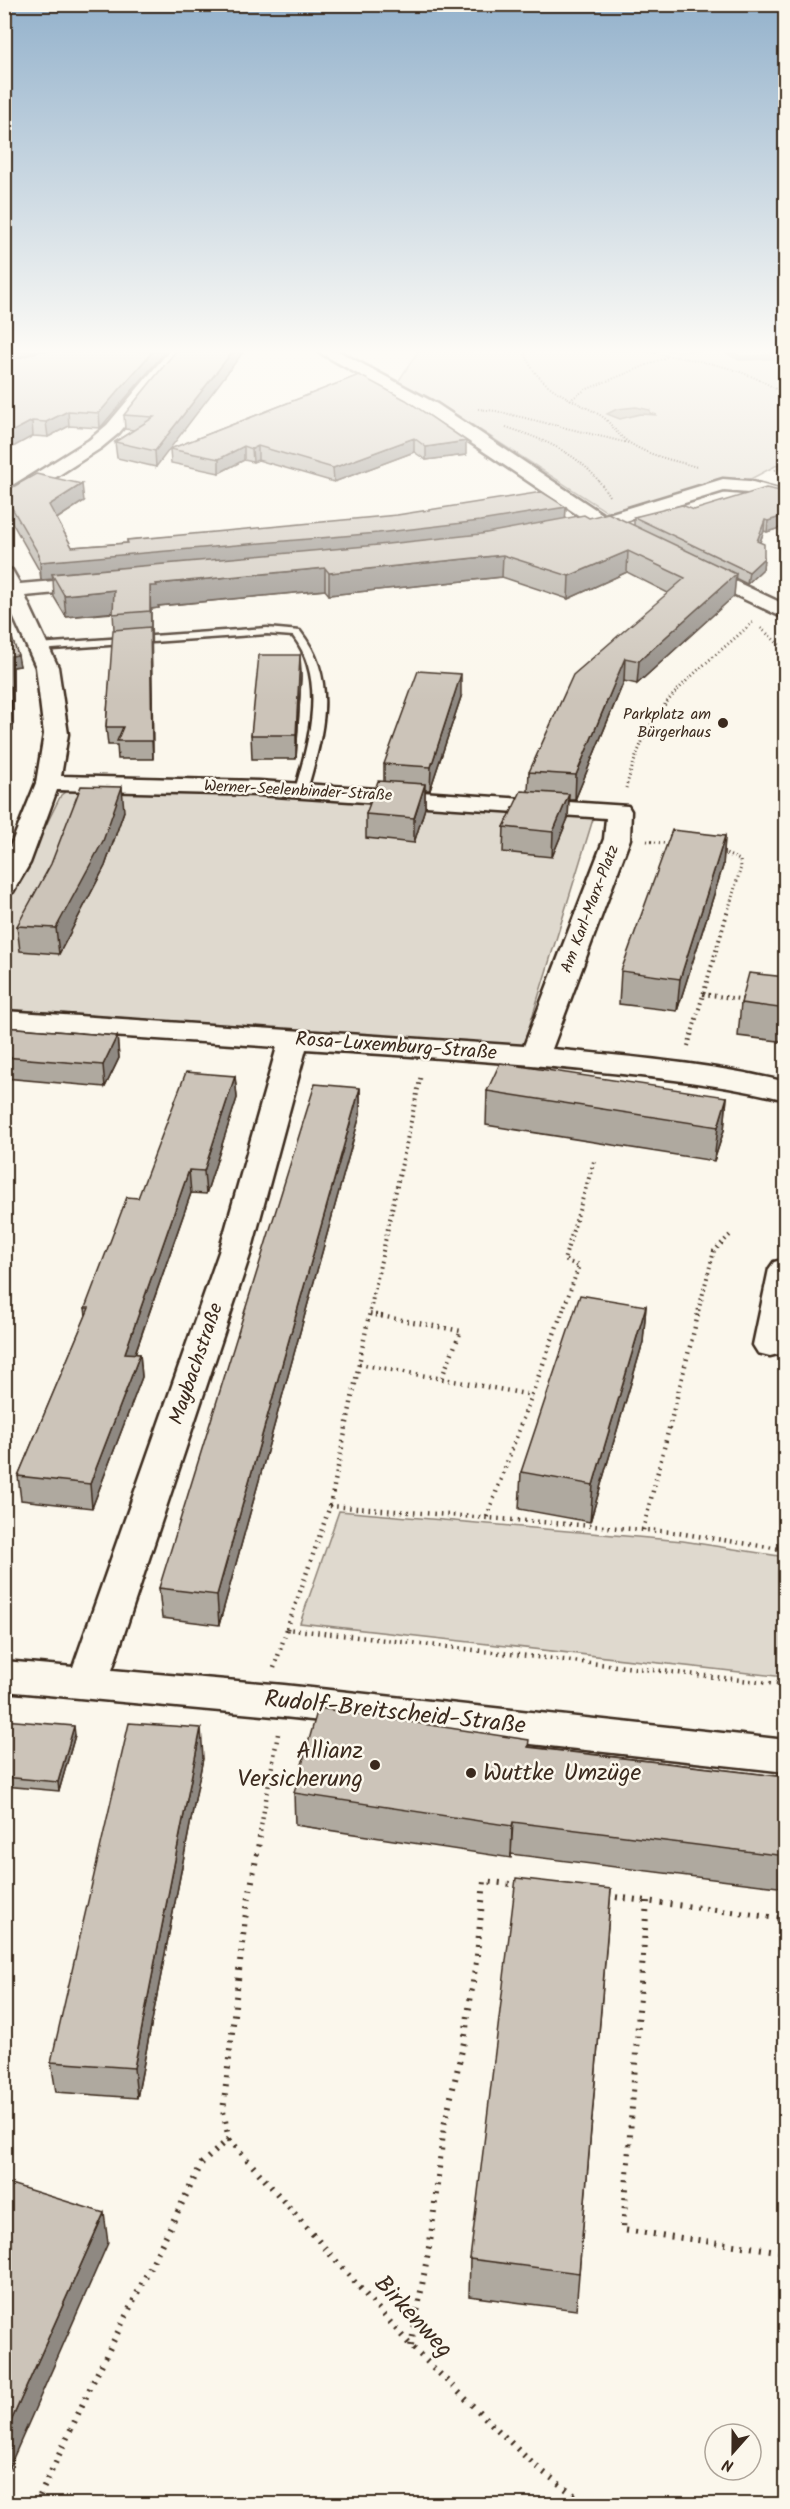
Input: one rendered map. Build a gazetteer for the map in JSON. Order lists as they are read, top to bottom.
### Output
{
  "streets": {
    "street": [
      "Werner-Seelenbinder-Straße",
      "Am Karl-Marx-Platz",
      "Rosa-Luxemburg-Straße",
      "Maybachstraße",
      "Rudolf-Breitscheid-Straße"
    ],
    "path": ["Birkenweg"]
  },
  "crossings": [
    ["Werner-Seelenbinder-Straße", "Am Karl-Marx-Platz"],
    ["Am Karl-Marx-Platz", "Rosa-Luxemburg-Straße"],
    ["Rosa-Luxemburg-Straße", "Maybachstraße"],
    ["Maybachstraße", "Rudolf-Breitscheid-Straße"]
  ],
  "places": ["Parkplatz am Bürgerhaus", "Allianz Versicherung", "Wuttke Umzüge"],
  "north": "bottom"
}
